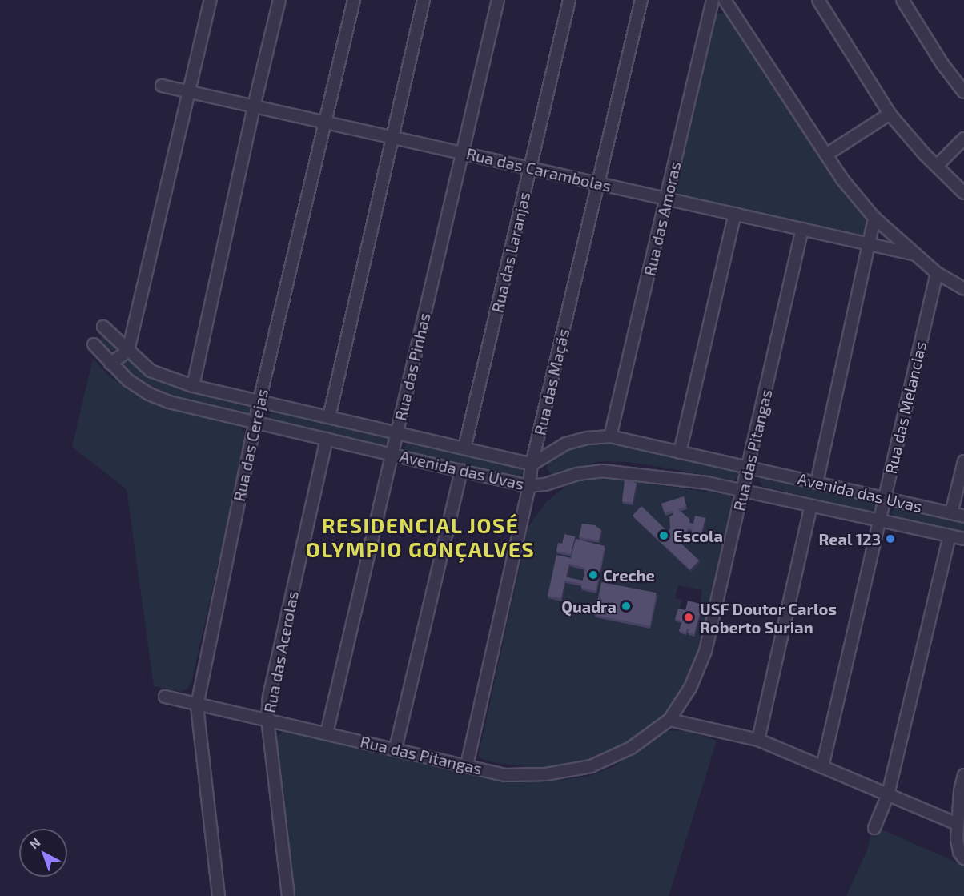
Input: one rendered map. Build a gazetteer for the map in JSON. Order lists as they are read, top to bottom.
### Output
{
  "streets": {
    "street": [
      "Rua das Carambolas",
      "Rua das Amoras",
      "Rua das Laranjas",
      "Rua das Pinhas",
      "Rua das Maçãs",
      "Rua das Melancias",
      "Rua das Cerejas",
      "Rua das Pitangas",
      "Avenida das Uvas",
      "Rua das Acerolas"
    ]
  },
  "crossings": [
    ["Rua das Carambolas", "Rua das Amoras"],
    ["Rua das Carambolas", "Rua das Laranjas"],
    ["Rua das Carambolas", "Rua das Pinhas"],
    ["Rua das Carambolas", "Rua das Maçãs"],
    ["Rua das Carambolas", "Rua das Cerejas"],
    ["Rua das Carambolas", "Rua das Pitangas"],
    ["Rua das Amoras", "Avenida das Uvas"],
    ["Rua das Laranjas", "Avenida das Uvas"],
    ["Rua das Pinhas", "Rua das Pitangas"],
    ["Rua das Pinhas", "Avenida das Uvas"],
    ["Rua das Maçãs", "Rua das Pitangas"],
    ["Rua das Maçãs", "Avenida das Uvas"],
    ["Rua das Melancias", "Avenida das Uvas"],
    ["Rua das Cerejas", "Rua das Pitangas"],
    ["Rua das Cerejas", "Avenida das Uvas"],
    ["Rua das Pitangas", "Avenida das Uvas"],
    ["Rua das Pitangas", "Rua das Acerolas"],
    ["Avenida das Uvas", "Rua das Acerolas"]
  ],
  "districts": ["RESIDENCIAL JOSÉ OLYMPIO GONÇALVES"],
  "places": [
    "Escola",
    "Real 123",
    "Creche",
    "Quadra",
    "USF Doutor Carlos Roberto Surian"
  ],
  "north": "top left"
}
